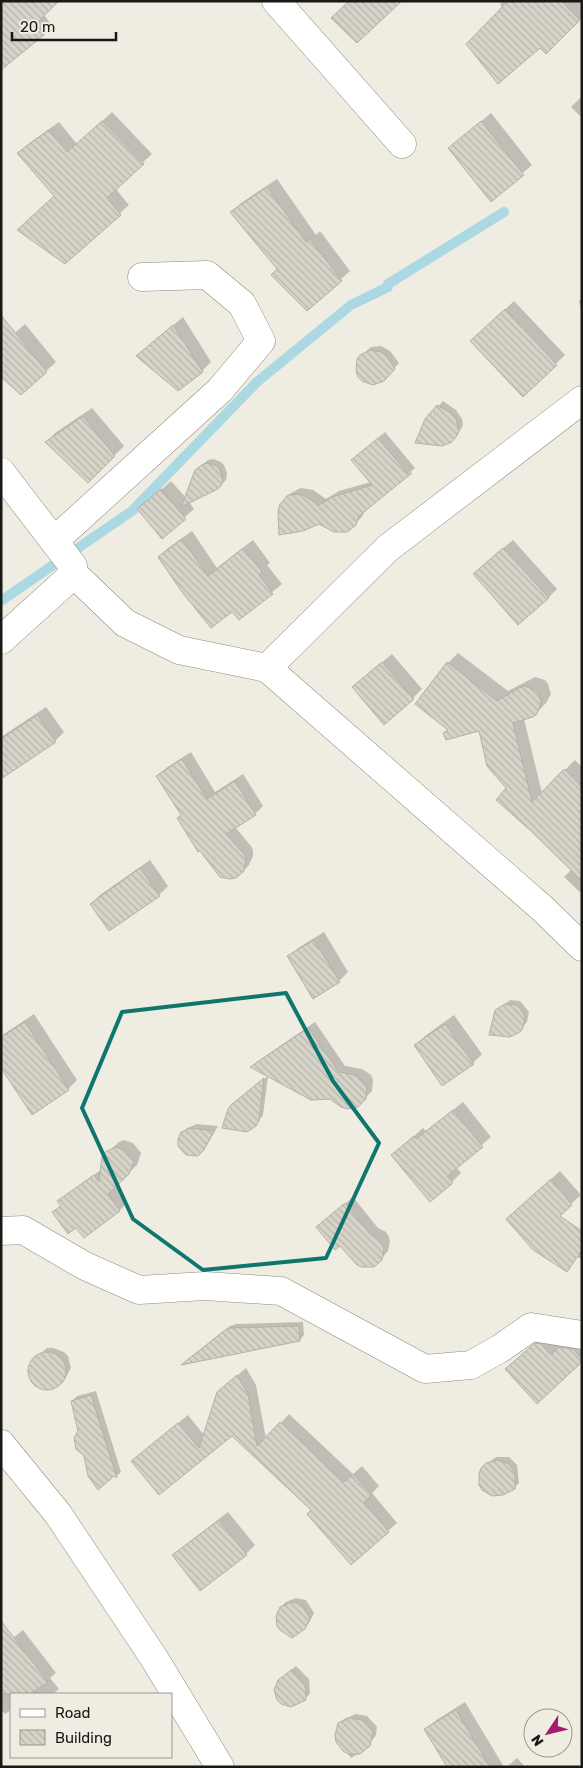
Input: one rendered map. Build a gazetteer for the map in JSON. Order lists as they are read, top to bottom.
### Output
{
  "legend": ["Road", "Building"],
  "scale_bar": "20 m",
  "north": "bottom left"
}
